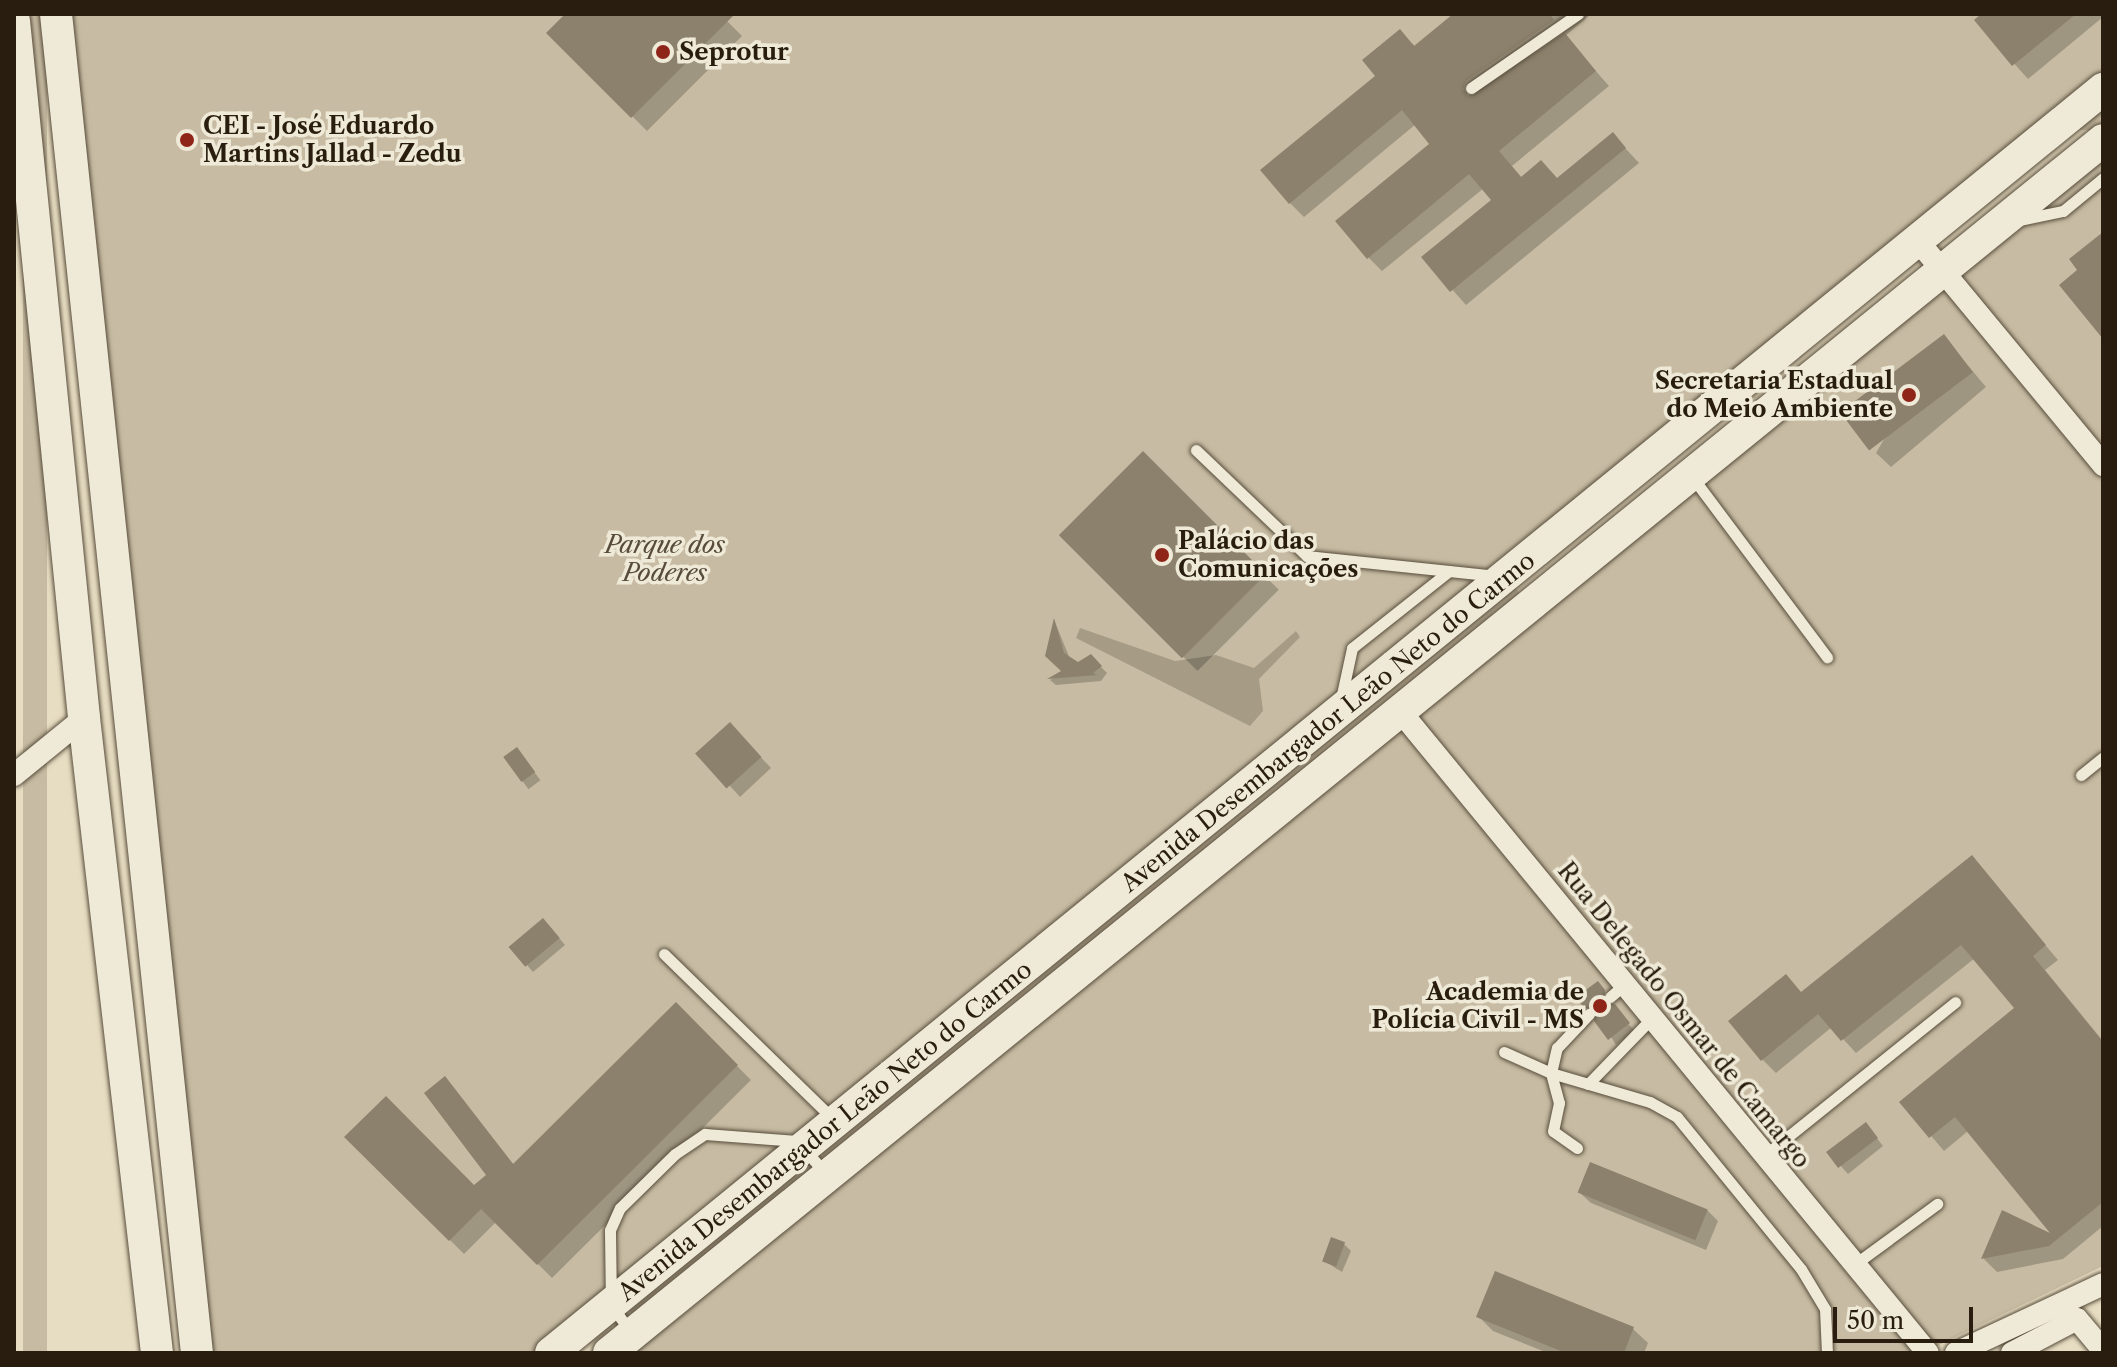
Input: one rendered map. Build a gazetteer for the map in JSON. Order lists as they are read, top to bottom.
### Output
{
  "streets": {
    "main road": ["Avenida Desembargador Leão Neto do Carmo"],
    "street": ["Rua Delegado Osmar de Camargo"]
  },
  "crossings": [
    ["Avenida Desembargador Leão Neto do Carmo", "Rua Delegado Osmar de Camargo"]
  ],
  "parks": ["Parque dos Poderes"],
  "places": [
    "Seprotur",
    "CEI - José Eduardo Martins Jallad - Zedu",
    "Secretaria Estadual do Meio Ambiente",
    "Palácio das Comunicações",
    "Academia de Polícia Civil - MS"
  ],
  "scale_bar": "50 m"
}
